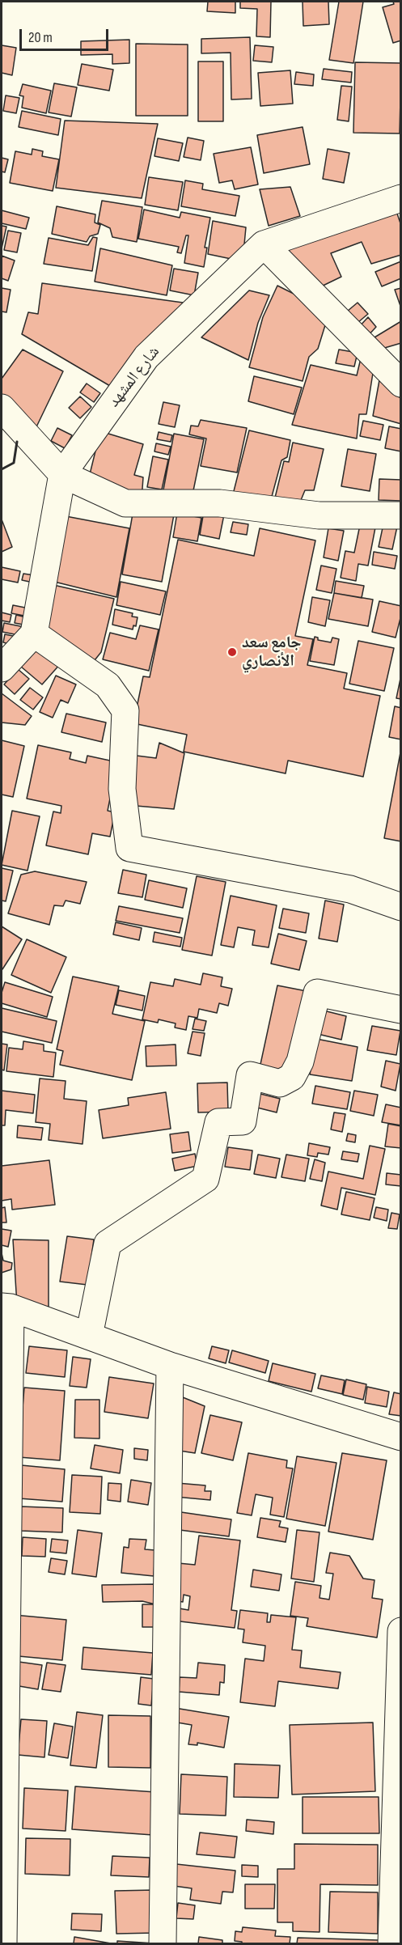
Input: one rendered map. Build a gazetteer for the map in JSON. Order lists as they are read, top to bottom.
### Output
{
  "streets": {
    "street": ["شارع المشهد"]
  },
  "places": ["جامع سعد الأنصاري"],
  "scale_bar": "20 m"
}
